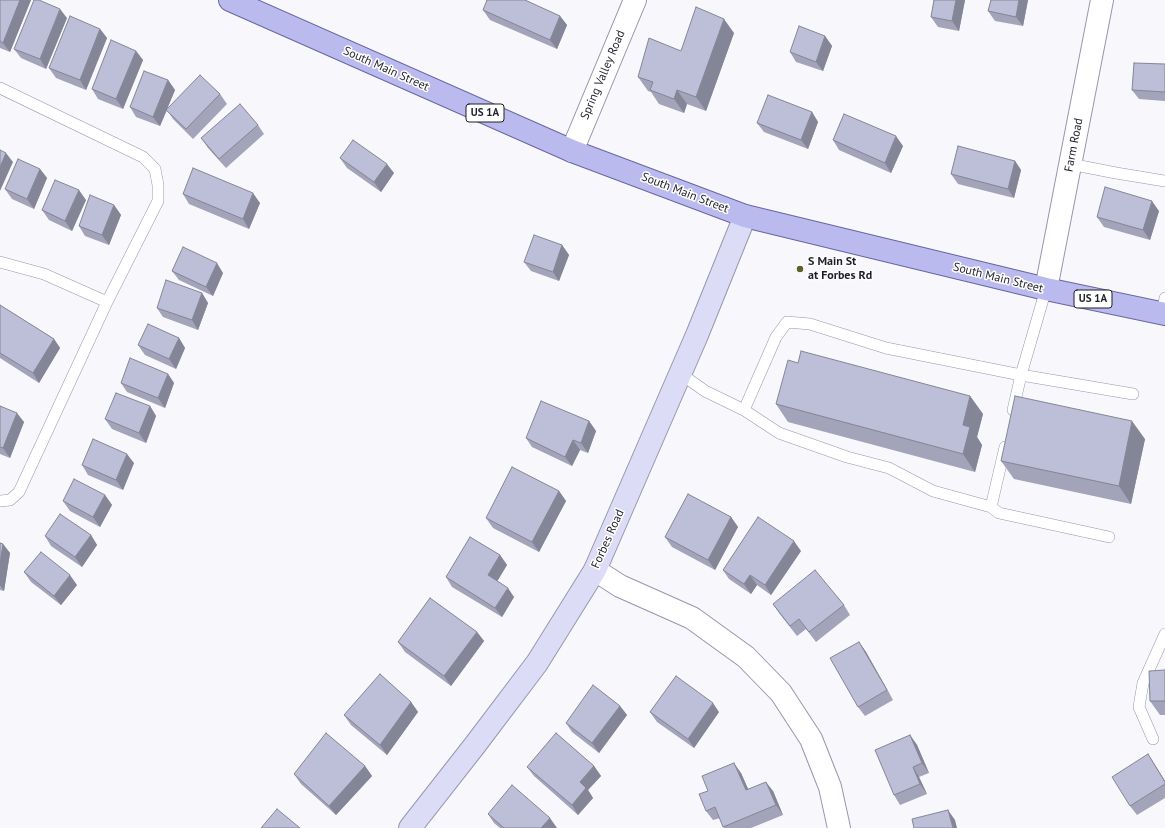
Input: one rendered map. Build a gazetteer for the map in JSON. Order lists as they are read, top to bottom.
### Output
{
  "streets": {
    "main road": ["South Main Street", "US 1A"],
    "street": ["Spring Valley Road", "Farm Road", "Forbes Road"]
  },
  "crossings": [
    ["South Main Street", "Spring Valley Road"],
    ["South Main Street", "Farm Road"],
    ["South Main Street", "Forbes Road"]
  ],
  "places": ["S Main St at Forbes Rd"]
}
